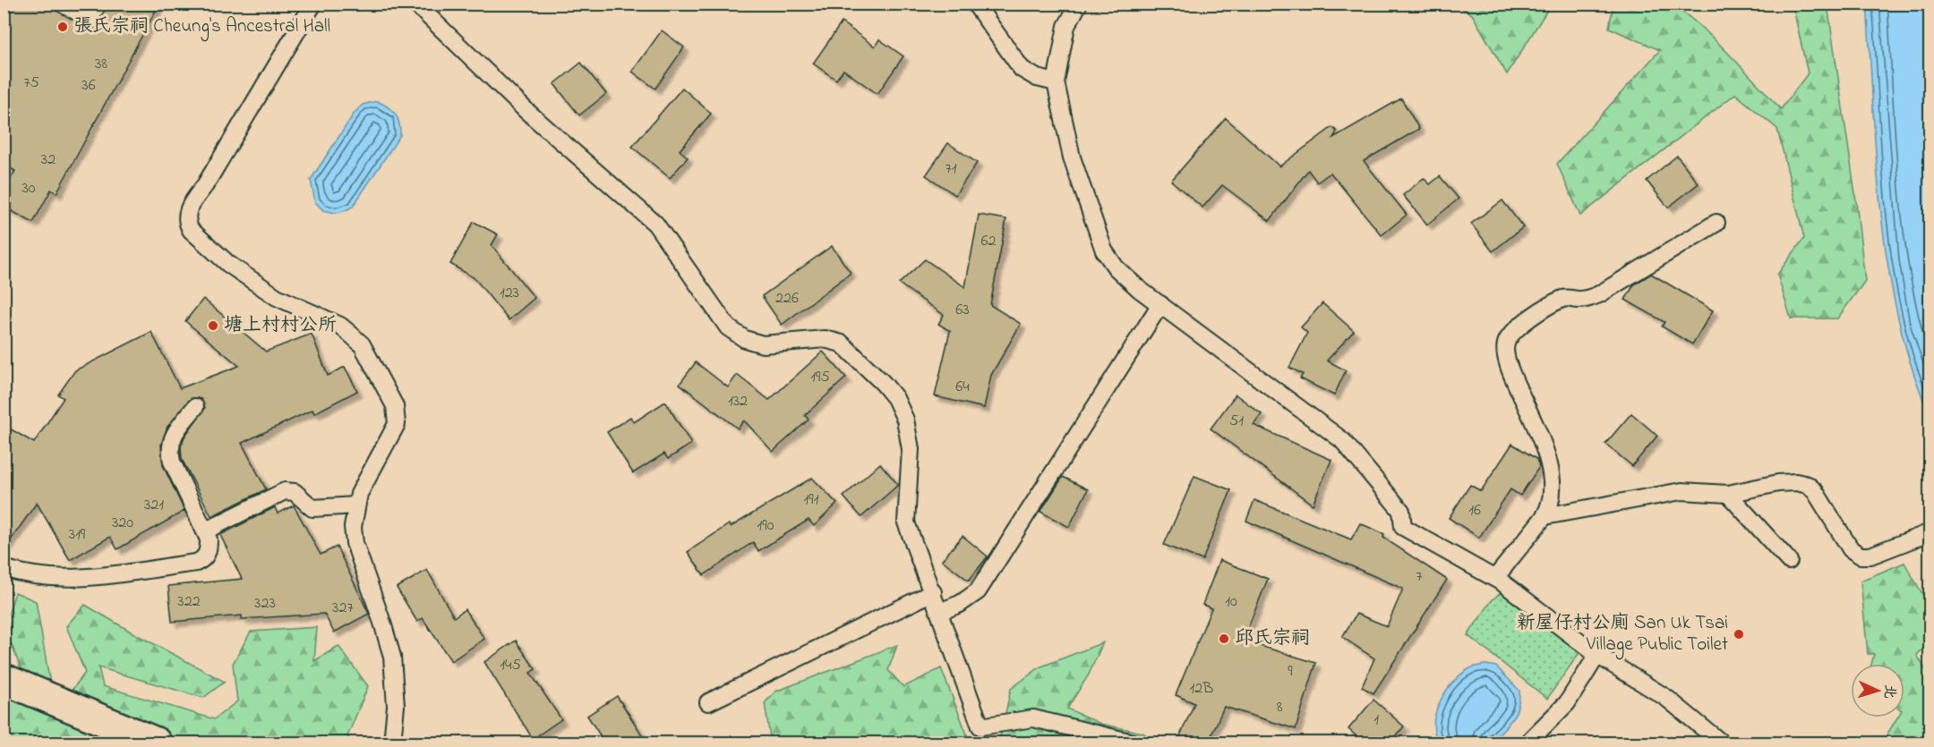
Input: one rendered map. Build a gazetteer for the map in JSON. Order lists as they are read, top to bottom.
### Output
{
  "places": [
    "張氏宗祠 Cheung's Ancestral Hall",
    "塘上村村公所",
    "新屋仔村公廁 San Uk Tsai Village Public Toilet",
    "邱氏宗祠"
  ],
  "house_numbers": [
    "38",
    "75",
    "36",
    "32",
    "71",
    "30",
    "62",
    "123",
    "226",
    "63",
    "195",
    "64",
    "132",
    "51",
    "191",
    "321",
    "16",
    "320",
    "190",
    "319",
    "7",
    "322",
    "10",
    "323",
    "327",
    "145",
    "9",
    "12B",
    "8",
    "1"
  ],
  "north": "right"
}
